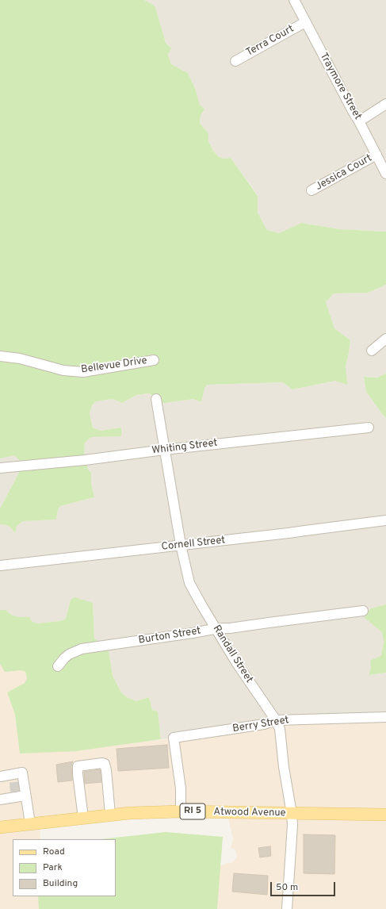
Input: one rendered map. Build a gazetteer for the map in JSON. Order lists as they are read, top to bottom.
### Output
{
  "streets": {
    "main road": ["RI 5", "Atwood Avenue"],
    "street": [
      "Terra Court",
      "Traymore Street",
      "Jessica Court",
      "Bellevue Drive",
      "Whiting Street",
      "Cornell Street",
      "Burton Street",
      "Randall Street",
      "Berry Street"
    ]
  },
  "crossings": [
    ["Terra Court", "Traymore Street"],
    ["Traymore Street", "Jessica Court"],
    ["Whiting Street", "Randall Street"],
    ["Cornell Street", "Randall Street"],
    ["Burton Street", "Randall Street"],
    ["Randall Street", "Berry Street"],
    ["Randall Street", "Atwood Avenue"],
    ["Berry Street", "Atwood Avenue"]
  ],
  "legend": ["Road", "Park", "Building"],
  "scale_bar": "50 m"
}
